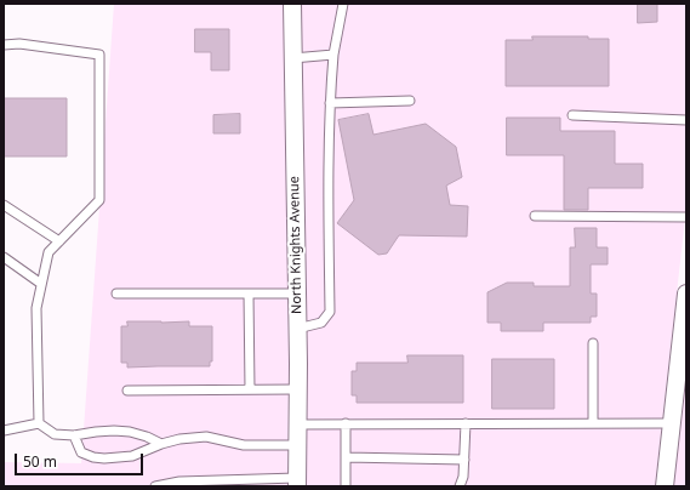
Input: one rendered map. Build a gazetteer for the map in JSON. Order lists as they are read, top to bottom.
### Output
{
  "streets": {
    "street": ["North Knights Avenue"]
  },
  "scale_bar": "50 m"
}
